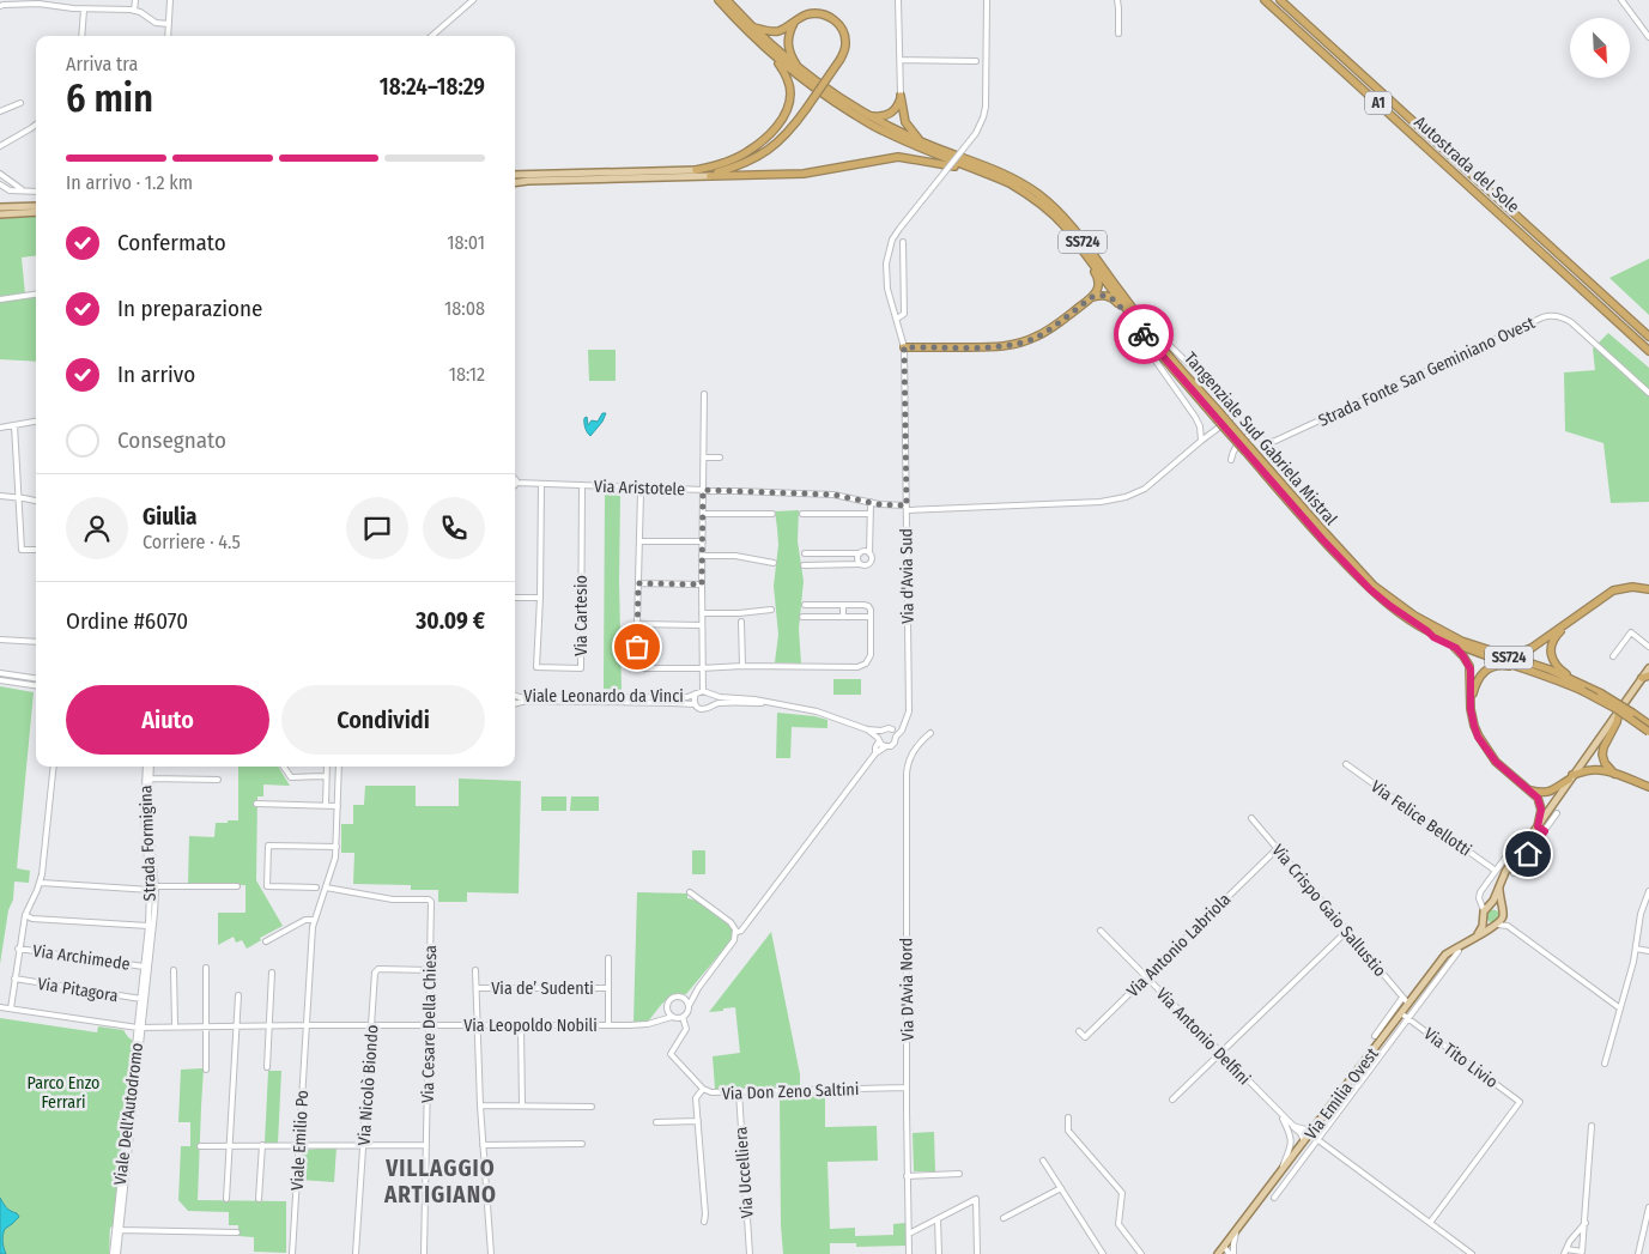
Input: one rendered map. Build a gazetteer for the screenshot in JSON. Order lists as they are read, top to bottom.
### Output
{
  "streets": {
    "highway": [
      "A1",
      "Autostrada del Sole",
      "SS724",
      "Tangenziale Sud Gabriela Mistral"
    ],
    "main road": ["Via Emilia Ovest"],
    "street": [
      "Strada Fonte San Geminiano Ovest",
      "Via Aristotele",
      "Via d'Avia Sud",
      "Via Cartesio",
      "Viale Leonardo da Vinci",
      "Via Felice Bellotti",
      "Strada Formigina",
      "Via Crispo Gaio Sallustio",
      "Via Antonio Labriola",
      "Via Archimede",
      "Via de’ Sudenti",
      "Via Pitagora",
      "Via D'Avia Nord",
      "Via Cesare Della Chiesa",
      "Via Leopoldo Nobili",
      "Via Antonio Delfini",
      "Via Tito Livio",
      "Via Nicolò Biondo",
      "Via Don Zeno Saltini",
      "Viale Dell'Autodromo",
      "Viale Emilio Po",
      "Via Uccelliera"
    ]
  },
  "crossings": [
    ["SS724", "Tangenziale Sud Gabriela Mistral"],
    ["Via Aristotele", "Via d'Avia Sud"],
    ["Via Aristotele", "Via Cartesio"],
    ["Strada Formigina", "Via Archimede"],
    ["Strada Formigina", "Via Pitagora"],
    ["Strada Formigina", "Via Leopoldo Nobili"],
    ["Strada Formigina", "Viale Dell'Autodromo"],
    ["Via Crispo Gaio Sallustio", "Via Antonio Labriola"],
    ["Via Crispo Gaio Sallustio", "Via Emilia Ovest"],
    ["Via Antonio Labriola", "Via Antonio Delfini"],
    ["Via D'Avia Nord", "Via Don Zeno Saltini"],
    ["Via Cesare Della Chiesa", "Via Leopoldo Nobili"],
    ["Via Cesare Della Chiesa", "Via Nicolò Biondo"],
    ["Via Cesare Della Chiesa", "Viale Emilio Po"],
    ["Via Leopoldo Nobili", "Via Nicolò Biondo"],
    ["Via Leopoldo Nobili", "Viale Dell'Autodromo"],
    ["Via Leopoldo Nobili", "Viale Emilio Po"],
    ["Via Tito Livio", "Via Emilia Ovest"],
    ["Via Don Zeno Saltini", "Via Uccelliera"]
  ],
  "districts": ["VILLAGGIO ARTIGIANO"],
  "parks": ["Parco Enzo Ferrari"],
  "north": "bottom right",
  "page": {
    "heading": ["6 min", "Arriva tra", "18:24–18:29"],
    "panel": [
      "Giulia",
      "Corriere · 4.5",
      "Ordine #6070",
      "30.09 €"
    ],
    "bar": "In arrivo · 1.2 km",
    "list": [
      ["Confermato", "18:01"],
      ["In preparazione", "18:08"],
      ["In arrivo", "18:12"],
      "Consegnato"
    ],
    "buttons": ["Aiuto", "Condividi"]
  }
}
